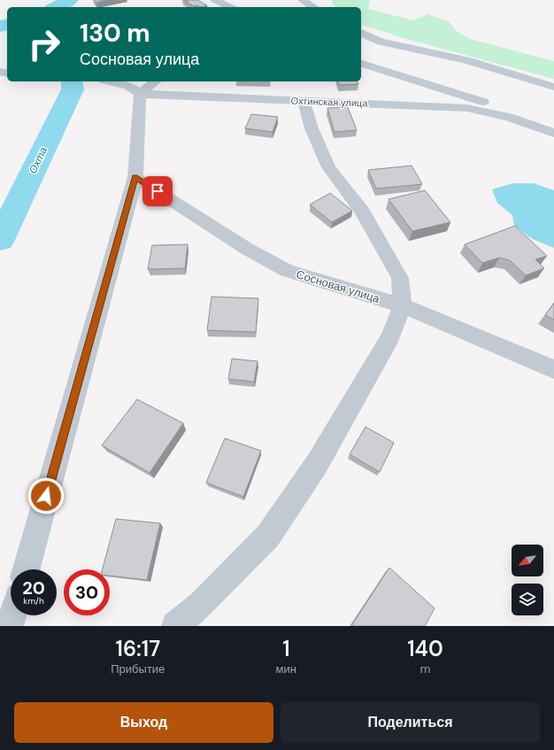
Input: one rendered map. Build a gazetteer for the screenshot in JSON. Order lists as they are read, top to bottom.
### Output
{
  "streets": {
    "street": ["Охтинская улица", "Сосновая улица"]
  },
  "water": ["Охта"],
  "north": "bottom left",
  "page": {
    "turn": ["130 m", "Сосновая улица"],
    "speed": "20 km/h",
    "limit": "30",
    "eta": [
      "16:17",
      "Прибытие",
      "1",
      "мин",
      "140",
      "m"
    ],
    "buttons": ["Выход", "Поделиться"]
  }
}
